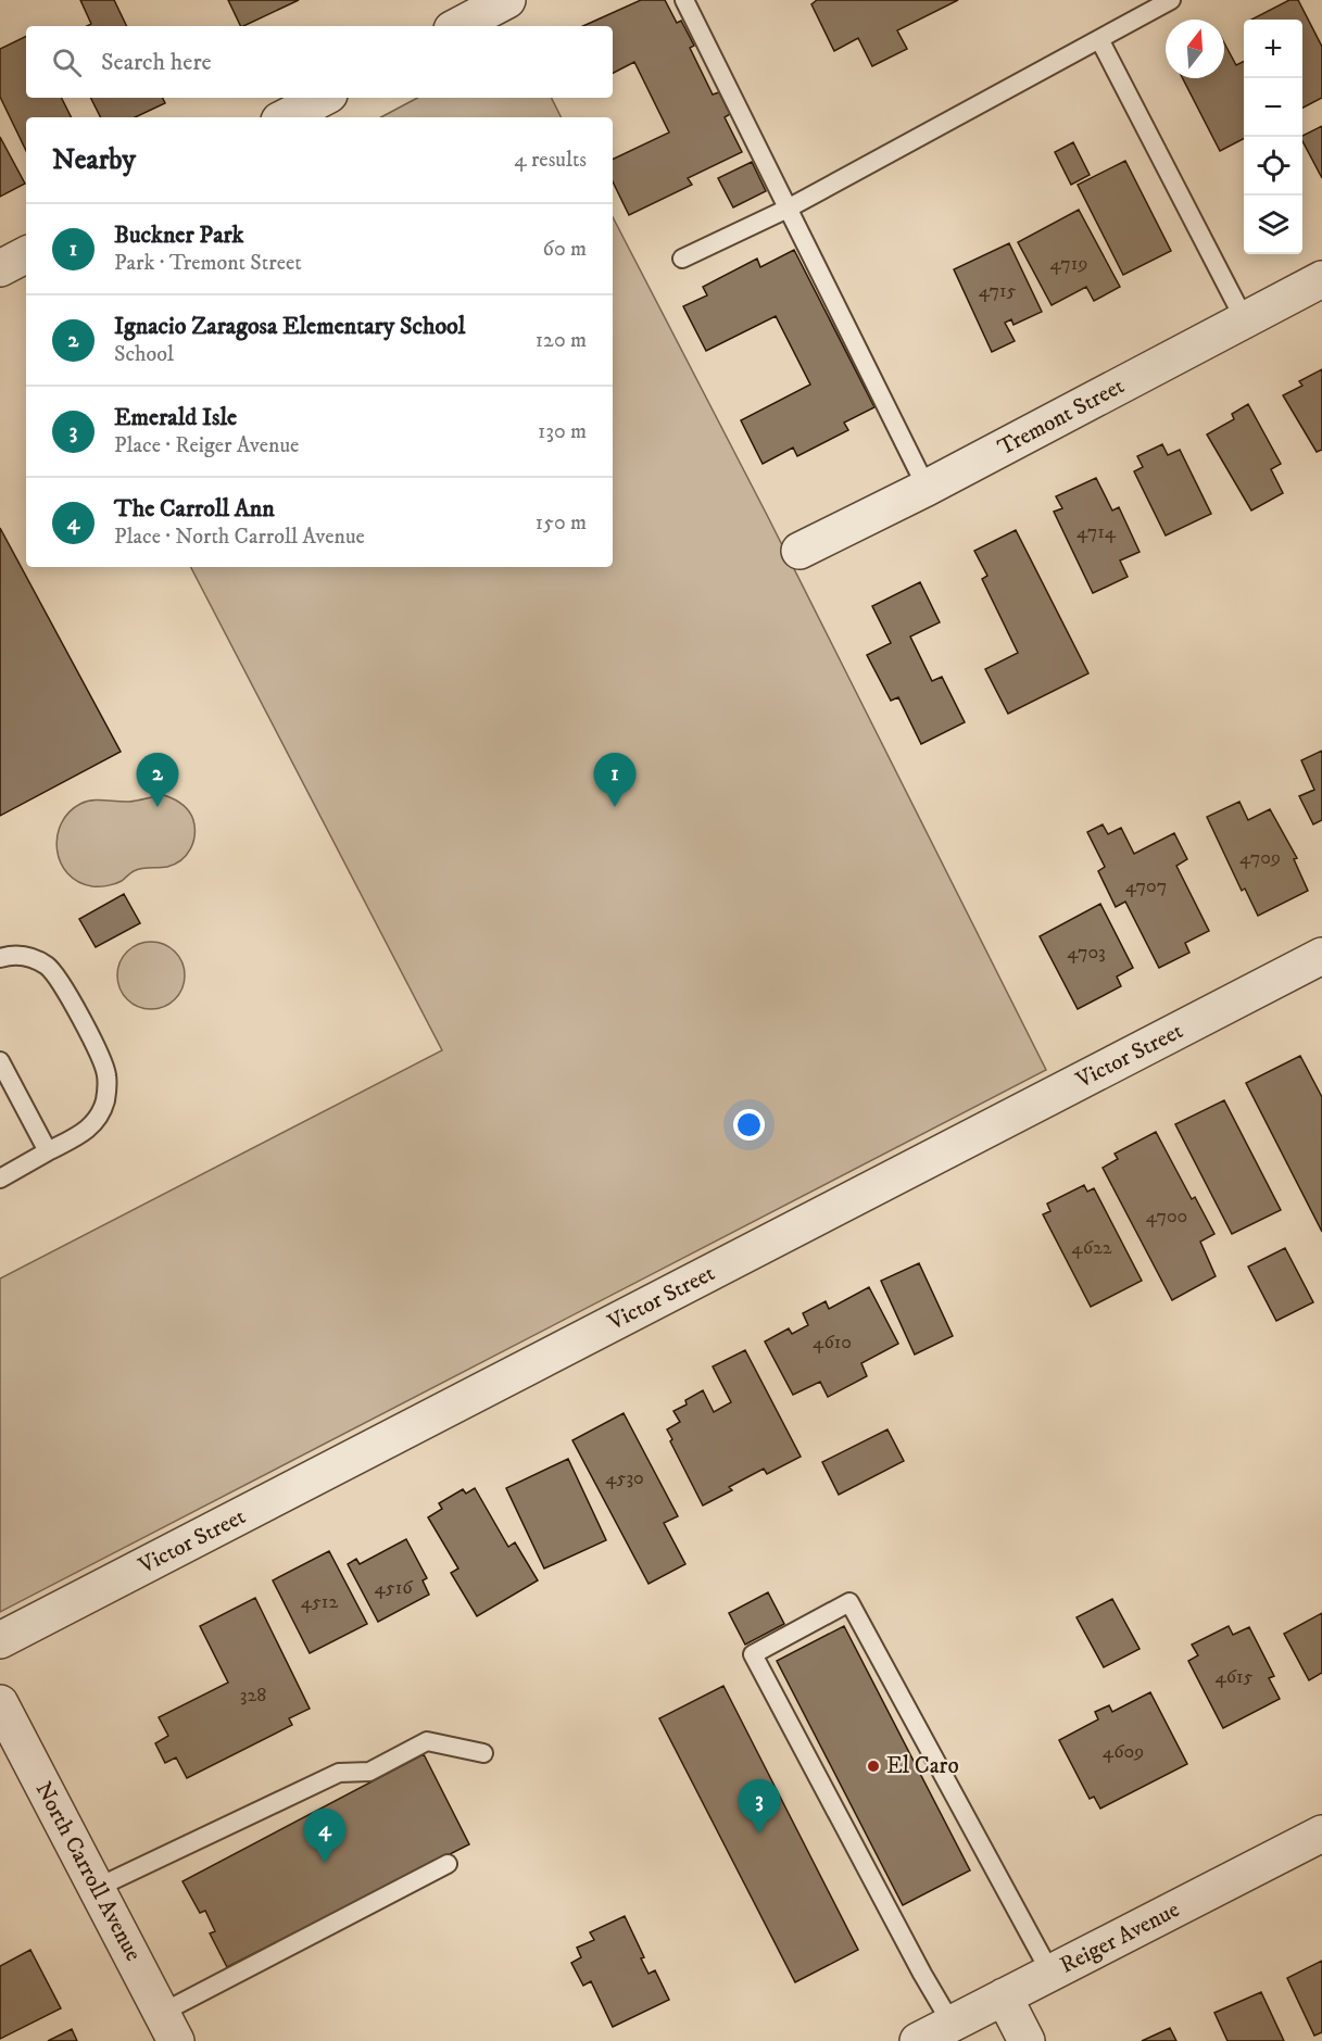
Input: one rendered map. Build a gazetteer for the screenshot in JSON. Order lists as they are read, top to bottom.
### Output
{
  "streets": {
    "street": [
      "Tremont Street",
      "Victor Street",
      "North Carroll Avenue",
      "Reiger Avenue"
    ]
  },
  "places": ["El Caro"],
  "house_numbers": [
    "4719",
    "4715",
    "4714",
    "4709",
    "4707",
    "4703",
    "4700",
    "4622",
    "4610",
    "4530",
    "4516",
    "4512",
    "4615",
    "328",
    "4609"
  ],
  "north": "top",
  "page": {
    "map_buttons": ["+", "−"],
    "search": "Search here",
    "heading": ["Nearby", "4 results"],
    "list": [
      {
        "mark": "1",
        "name": "Buckner Park",
        "note": "Park · Tremont Street",
        "value": "60 m"
      },
      {
        "mark": "2",
        "name": "Ignacio Zaragosa Elementary School",
        "note": "School",
        "value": "120 m"
      },
      {
        "mark": "3",
        "name": "Emerald Isle",
        "note": "Place · Reiger Avenue",
        "value": "130 m"
      },
      {
        "mark": "4",
        "name": "The Carroll Ann",
        "note": "Place · North Carroll Avenue",
        "value": "150 m"
      }
    ],
    "pins": [
      "1",
      "2",
      "3",
      "4"
    ]
  }
}
